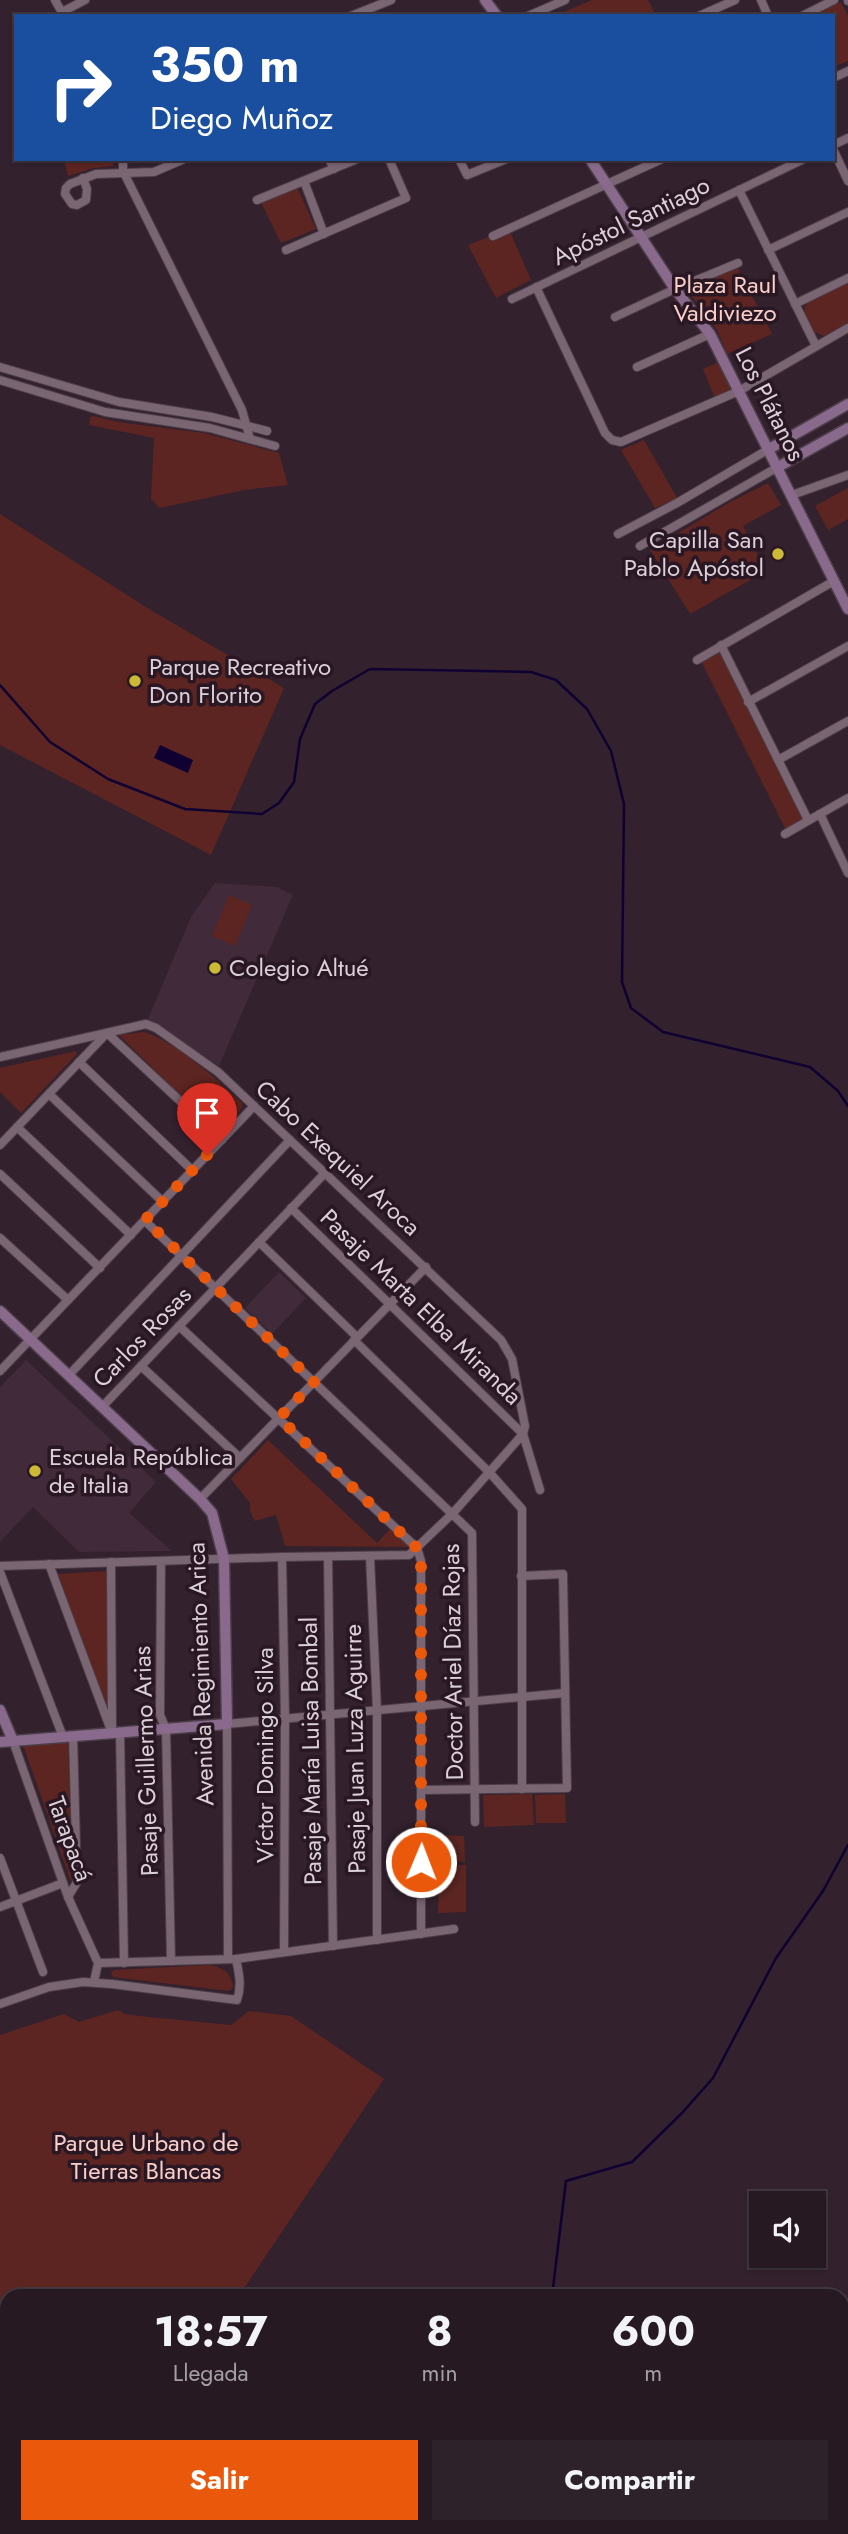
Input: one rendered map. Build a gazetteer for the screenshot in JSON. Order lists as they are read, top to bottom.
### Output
{
  "streets": {
    "street": [
      "Apóstol Santiago",
      "Los Plátanos",
      "Cabo Exequiel Aroca",
      "Pasaje Marta Elba Miranda",
      "Carlos Rosas",
      "Doctor Ariel Díaz Rojas",
      "Avenida Regimiento Arica",
      "Pasaje Juan Luza Aguirre",
      "Pasaje María Luisa Bombal",
      "Víctor Domingo Silva",
      "Pasaje Guillermo Arias",
      "Tarapacá"
    ]
  },
  "crossings": [
    ["Apóstol Santiago", "Los Plátanos"],
    ["Cabo Exequiel Aroca", "Pasaje Marta Elba Miranda"],
    ["Cabo Exequiel Aroca", "Carlos Rosas"],
    ["Pasaje Marta Elba Miranda", "Carlos Rosas"],
    ["Carlos Rosas", "Doctor Ariel Díaz Rojas"],
    ["Carlos Rosas", "Avenida Regimiento Arica"]
  ],
  "parks": ["Plaza Raul Valdiviezo", "Parque Urbano de Tierras Blancas"],
  "places": [
    "Capilla San Pablo Apóstol",
    "Parque Recreativo Don Florito",
    "Colegio Altué",
    "Escuela República de Italia"
  ],
  "page": {
    "turn": ["350 m", "Diego Muñoz"],
    "eta": [
      "18:57",
      "Llegada",
      "8",
      "min",
      "600",
      "m"
    ],
    "buttons": ["Salir", "Compartir"]
  }
}
